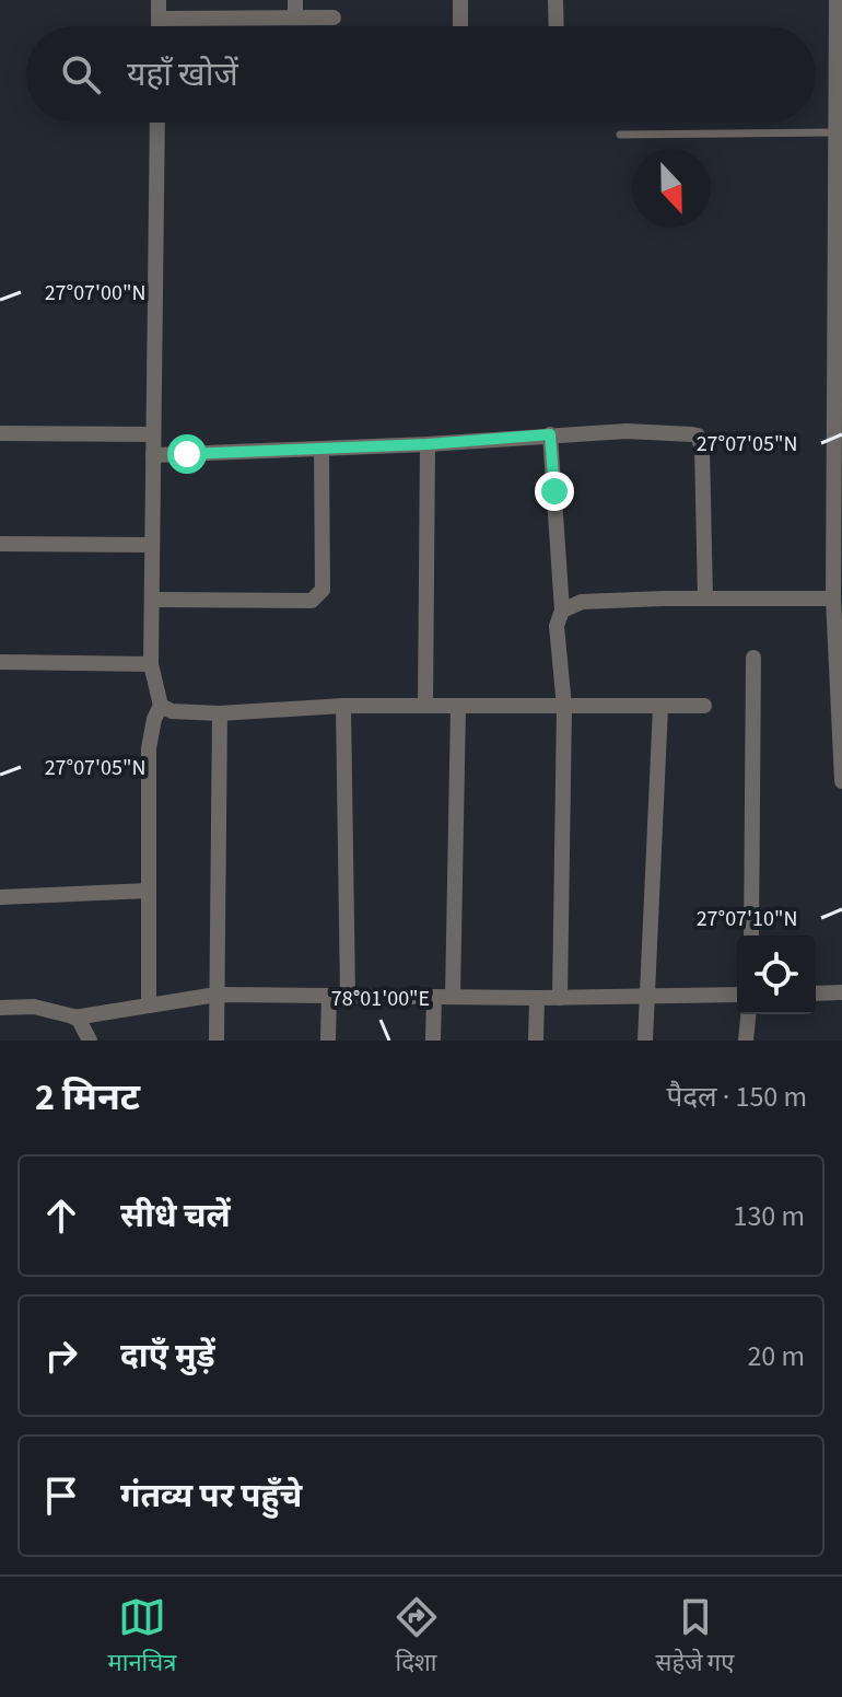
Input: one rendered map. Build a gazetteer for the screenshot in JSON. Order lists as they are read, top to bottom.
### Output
{
  "north": "bottom",
  "page": {
    "search": "यहाँ खोजें",
    "heading": ["2 मिनट", "पैदल · 150 m"],
    "list": [
      ["सीधे चलें", "130 m"],
      ["दाएँ मुड़ें", "20 m"],
      "गंतव्य पर पहुँचे"
    ],
    "nav": ["मानचित्र", "दिशा", "सहेजे गए"]
  },
  "coordinates": [
    "27°07'00\"N",
    "27°07'05\"N",
    "27°07'10\"N",
    "78°01'00\"E"
  ]
}
